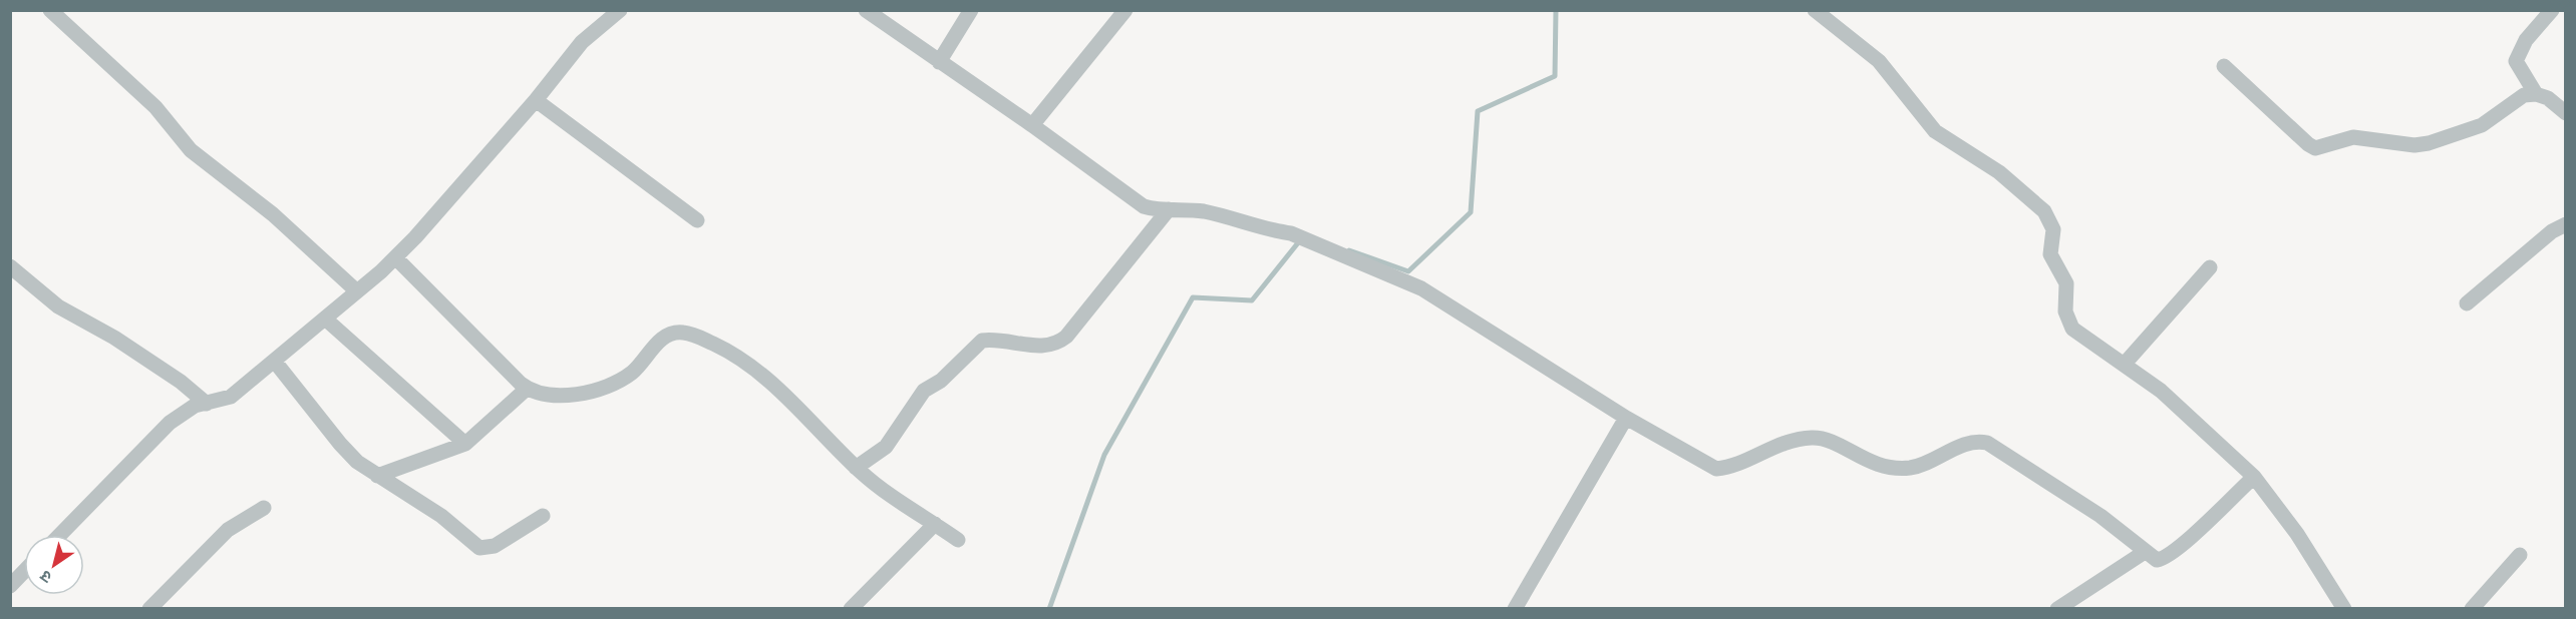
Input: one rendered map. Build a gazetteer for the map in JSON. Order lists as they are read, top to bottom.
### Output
{
  "north": "bottom left"
}
